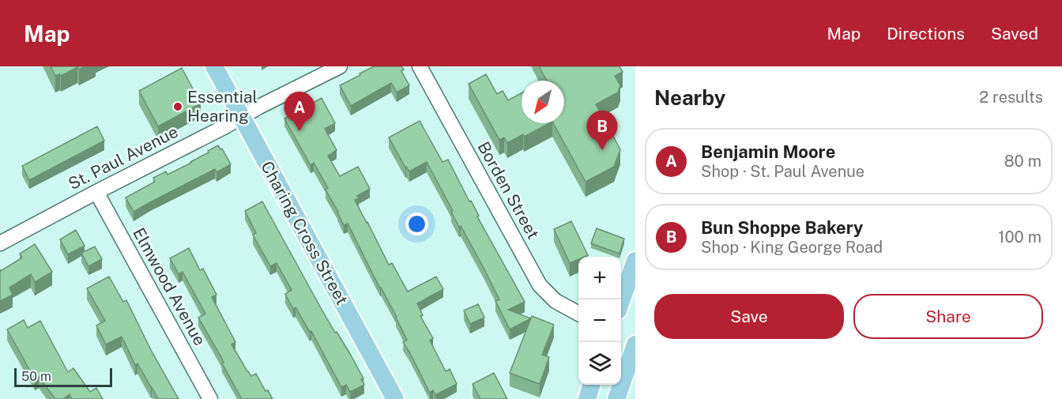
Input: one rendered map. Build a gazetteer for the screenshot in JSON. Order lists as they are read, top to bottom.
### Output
{
  "streets": {
    "main road": ["Charing Cross Street"],
    "street": ["St. Paul Avenue", "Borden Street", "Elmwood Avenue"]
  },
  "crossings": [
    ["St. Paul Avenue", "Charing Cross Street"],
    ["St. Paul Avenue", "Elmwood Avenue"]
  ],
  "places": ["Essential Hearing"],
  "scale_bar": "50 m",
  "north": "bottom left",
  "page": {
    "header": "Map",
    "nav": ["Map", "Directions", "Saved"],
    "heading": ["Nearby", "2 results"],
    "pins": ["A", "B"],
    "list": [
      {
        "mark": "A",
        "name": "Benjamin Moore",
        "note": "Shop · St. Paul Avenue",
        "value": "80 m"
      },
      {
        "mark": "B",
        "name": "Bun Shoppe Bakery",
        "note": "Shop · King George Road",
        "value": "100 m"
      }
    ],
    "map_buttons": ["+", "−"],
    "buttons": ["Save", "Share"],
    "scale": "50 m"
  }
}
